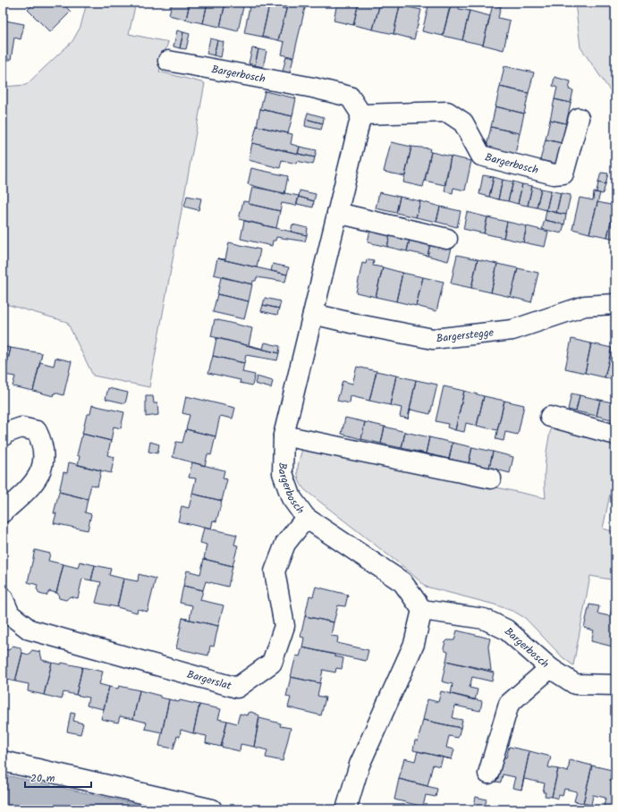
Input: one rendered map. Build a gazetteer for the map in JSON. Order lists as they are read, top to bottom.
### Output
{
  "streets": {
    "street": ["Bargerbosch", "Bargerstegge", "Bargerslat"]
  },
  "crossings": [
    ["Bargerbosch", "Bargerstegge"],
    ["Bargerbosch", "Bargerslat"]
  ],
  "scale_bar": "20 m"
}
